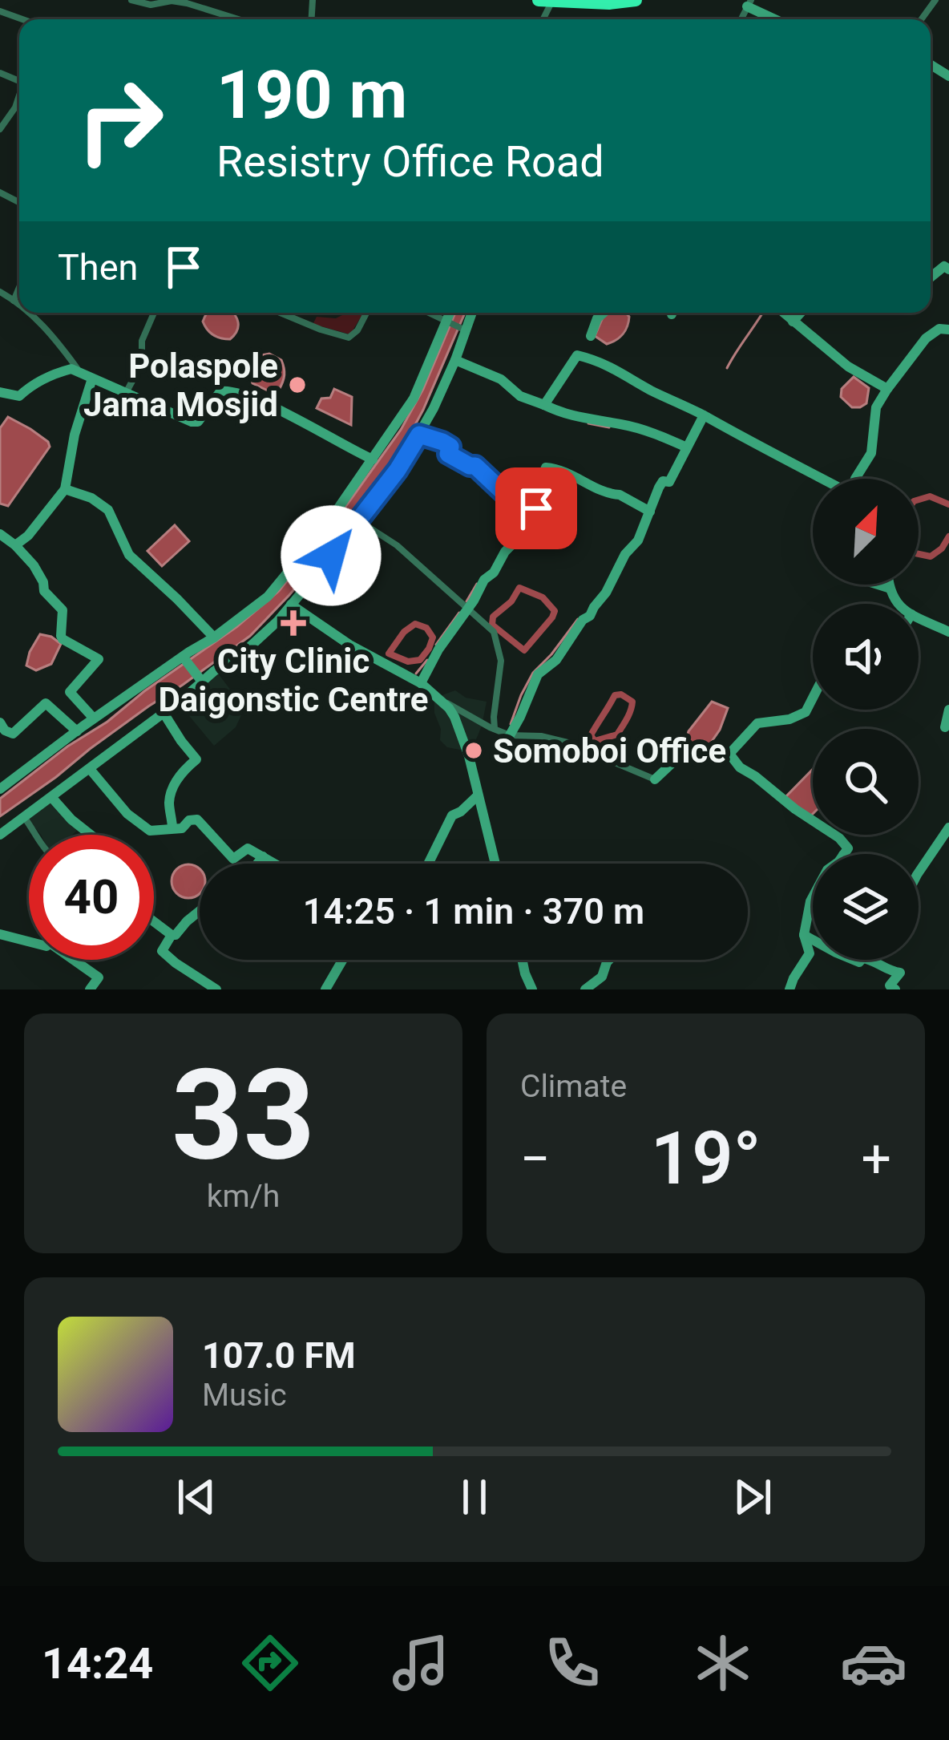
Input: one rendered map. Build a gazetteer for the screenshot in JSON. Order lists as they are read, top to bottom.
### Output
{
  "places": {
    "other": ["Polaspole Jama Mosjid", "Somoboi Office"],
    "health": ["City Clinic Daigonstic Centre"]
  },
  "north": "top right",
  "page": {
    "turn": ["190 m", "Resistry Office Road"],
    "then": "Then",
    "limit": "40",
    "trip": "14:25 · 1 min · 370 m",
    "tile": [
      ["33", "km/h"],
      "Climate"
    ],
    "heat": ["−", "19°", "+"],
    "song": ["107.0 FM", "Music"],
    "tabs": "14:24"
  }
}
